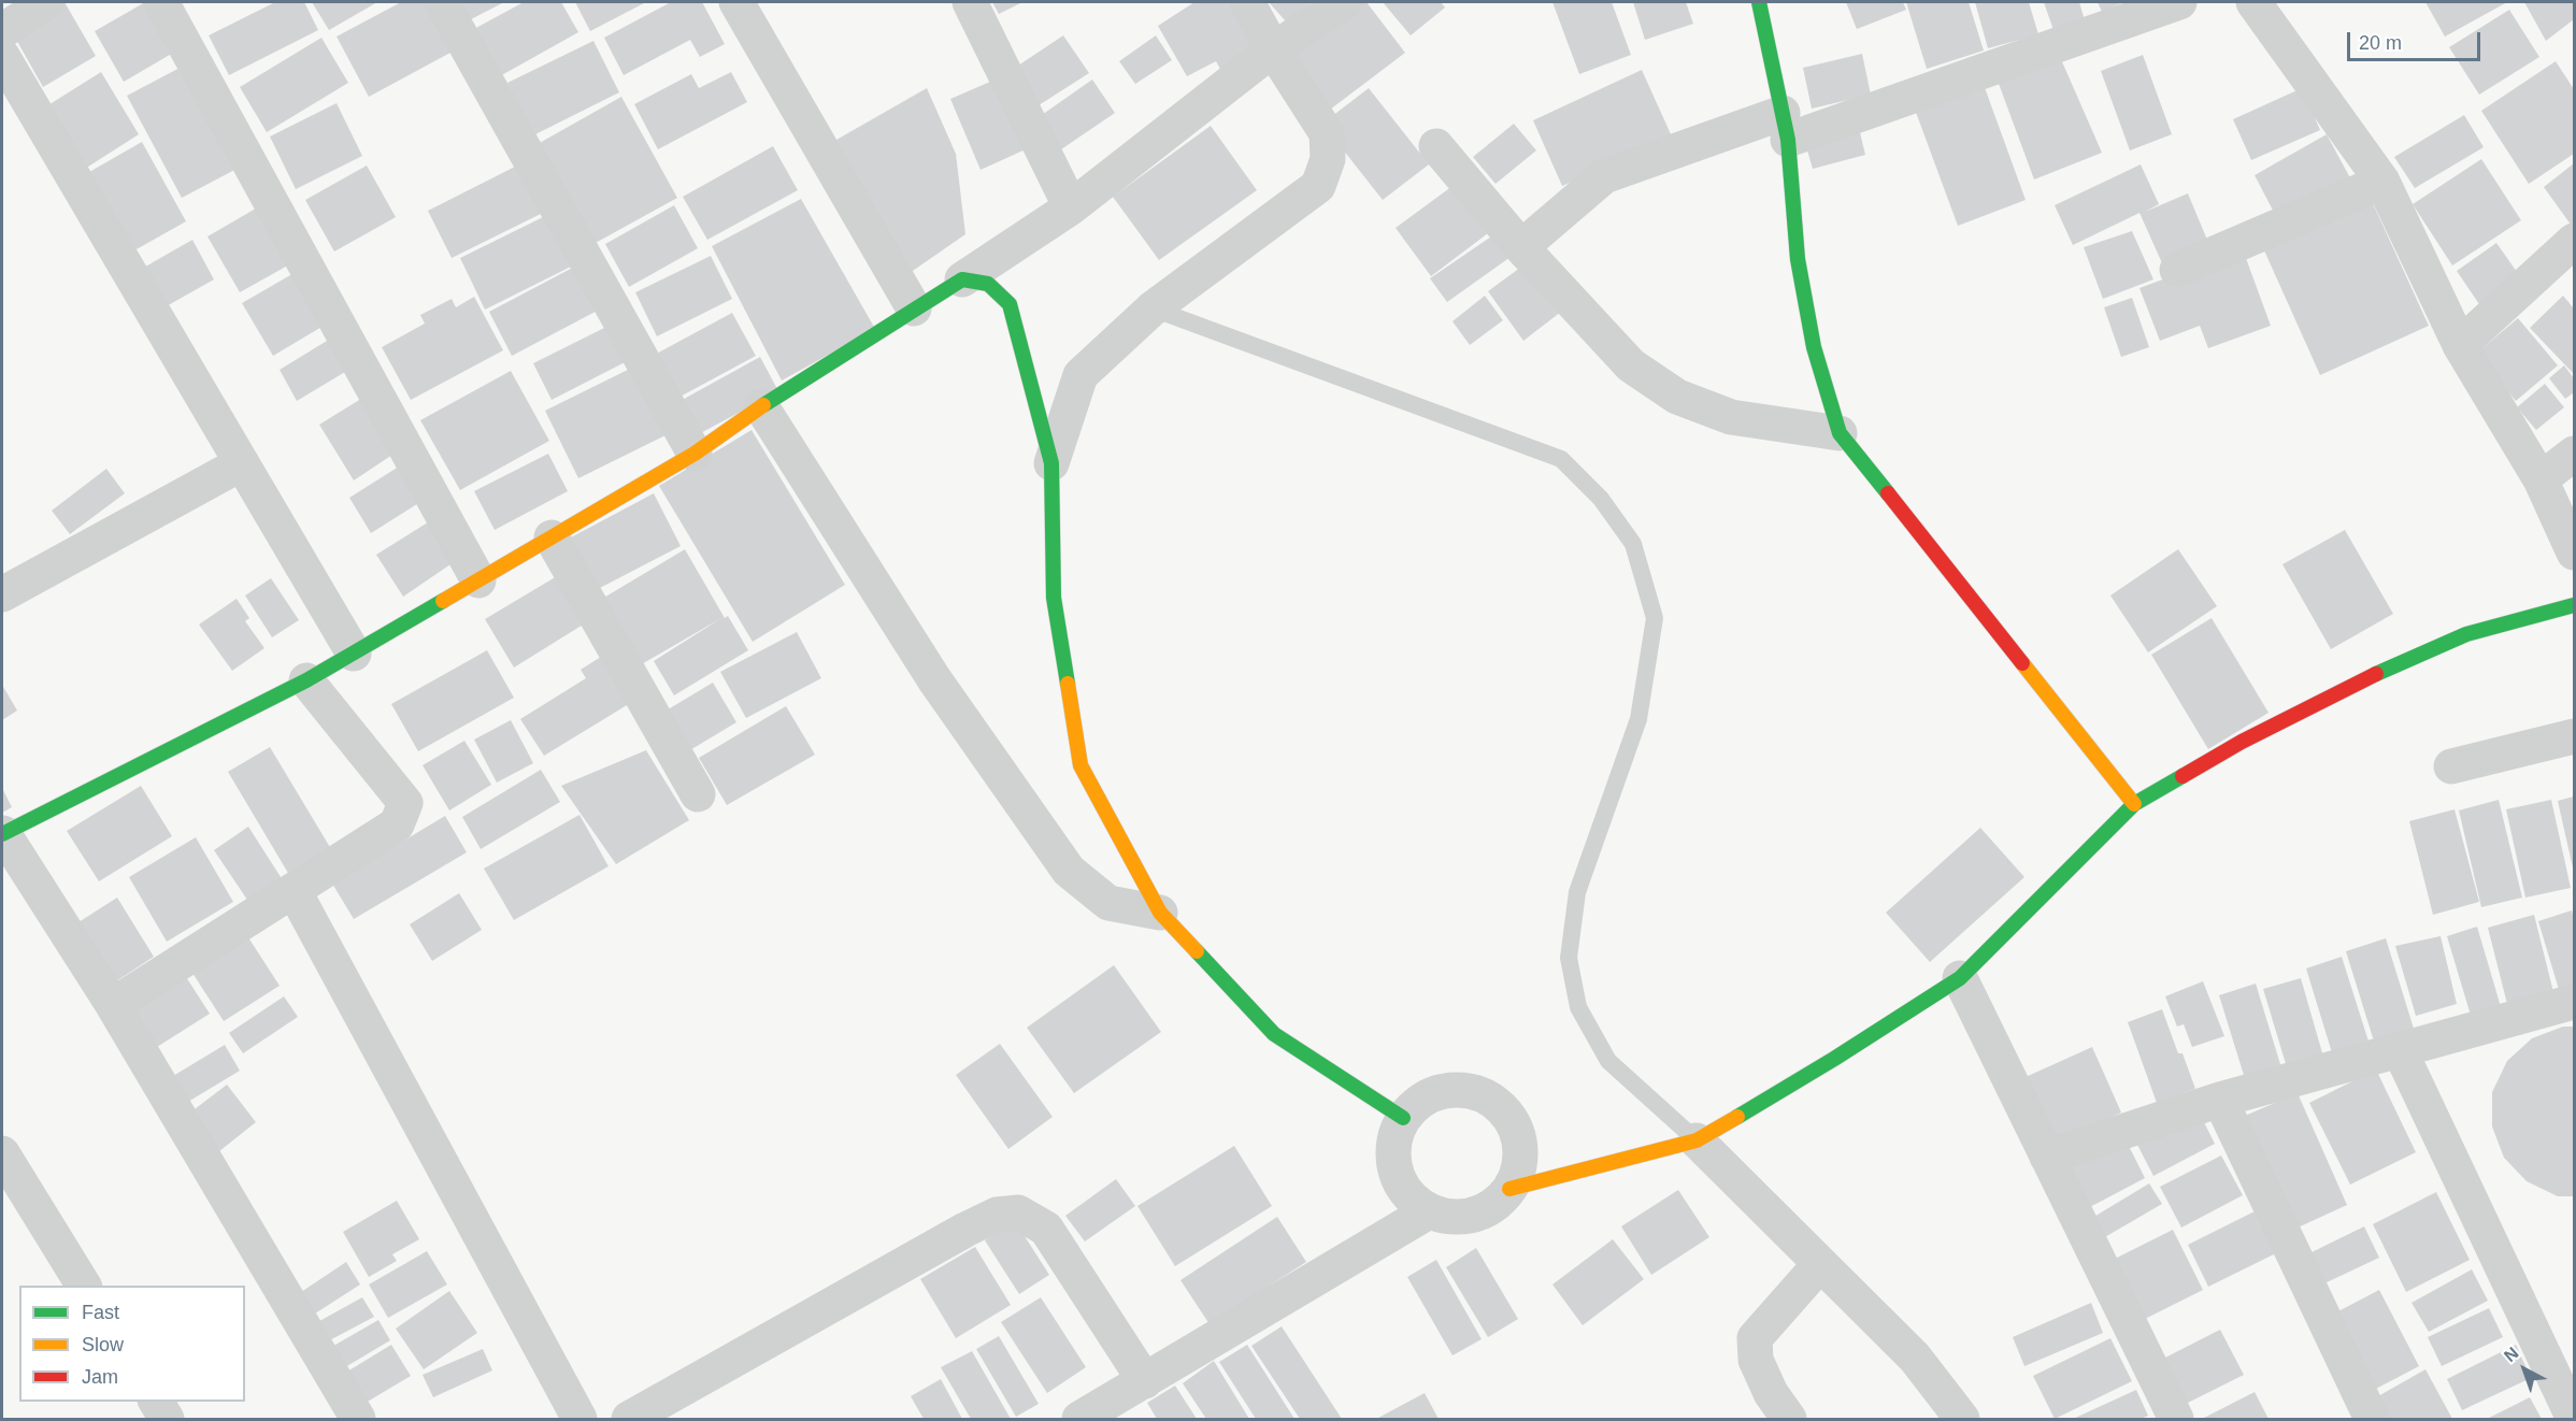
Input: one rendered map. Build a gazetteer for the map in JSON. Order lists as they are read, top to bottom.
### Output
{
  "legend": ["Fast", "Slow", "Jam"],
  "scale_bar": "20 m",
  "north": "top left"
}
